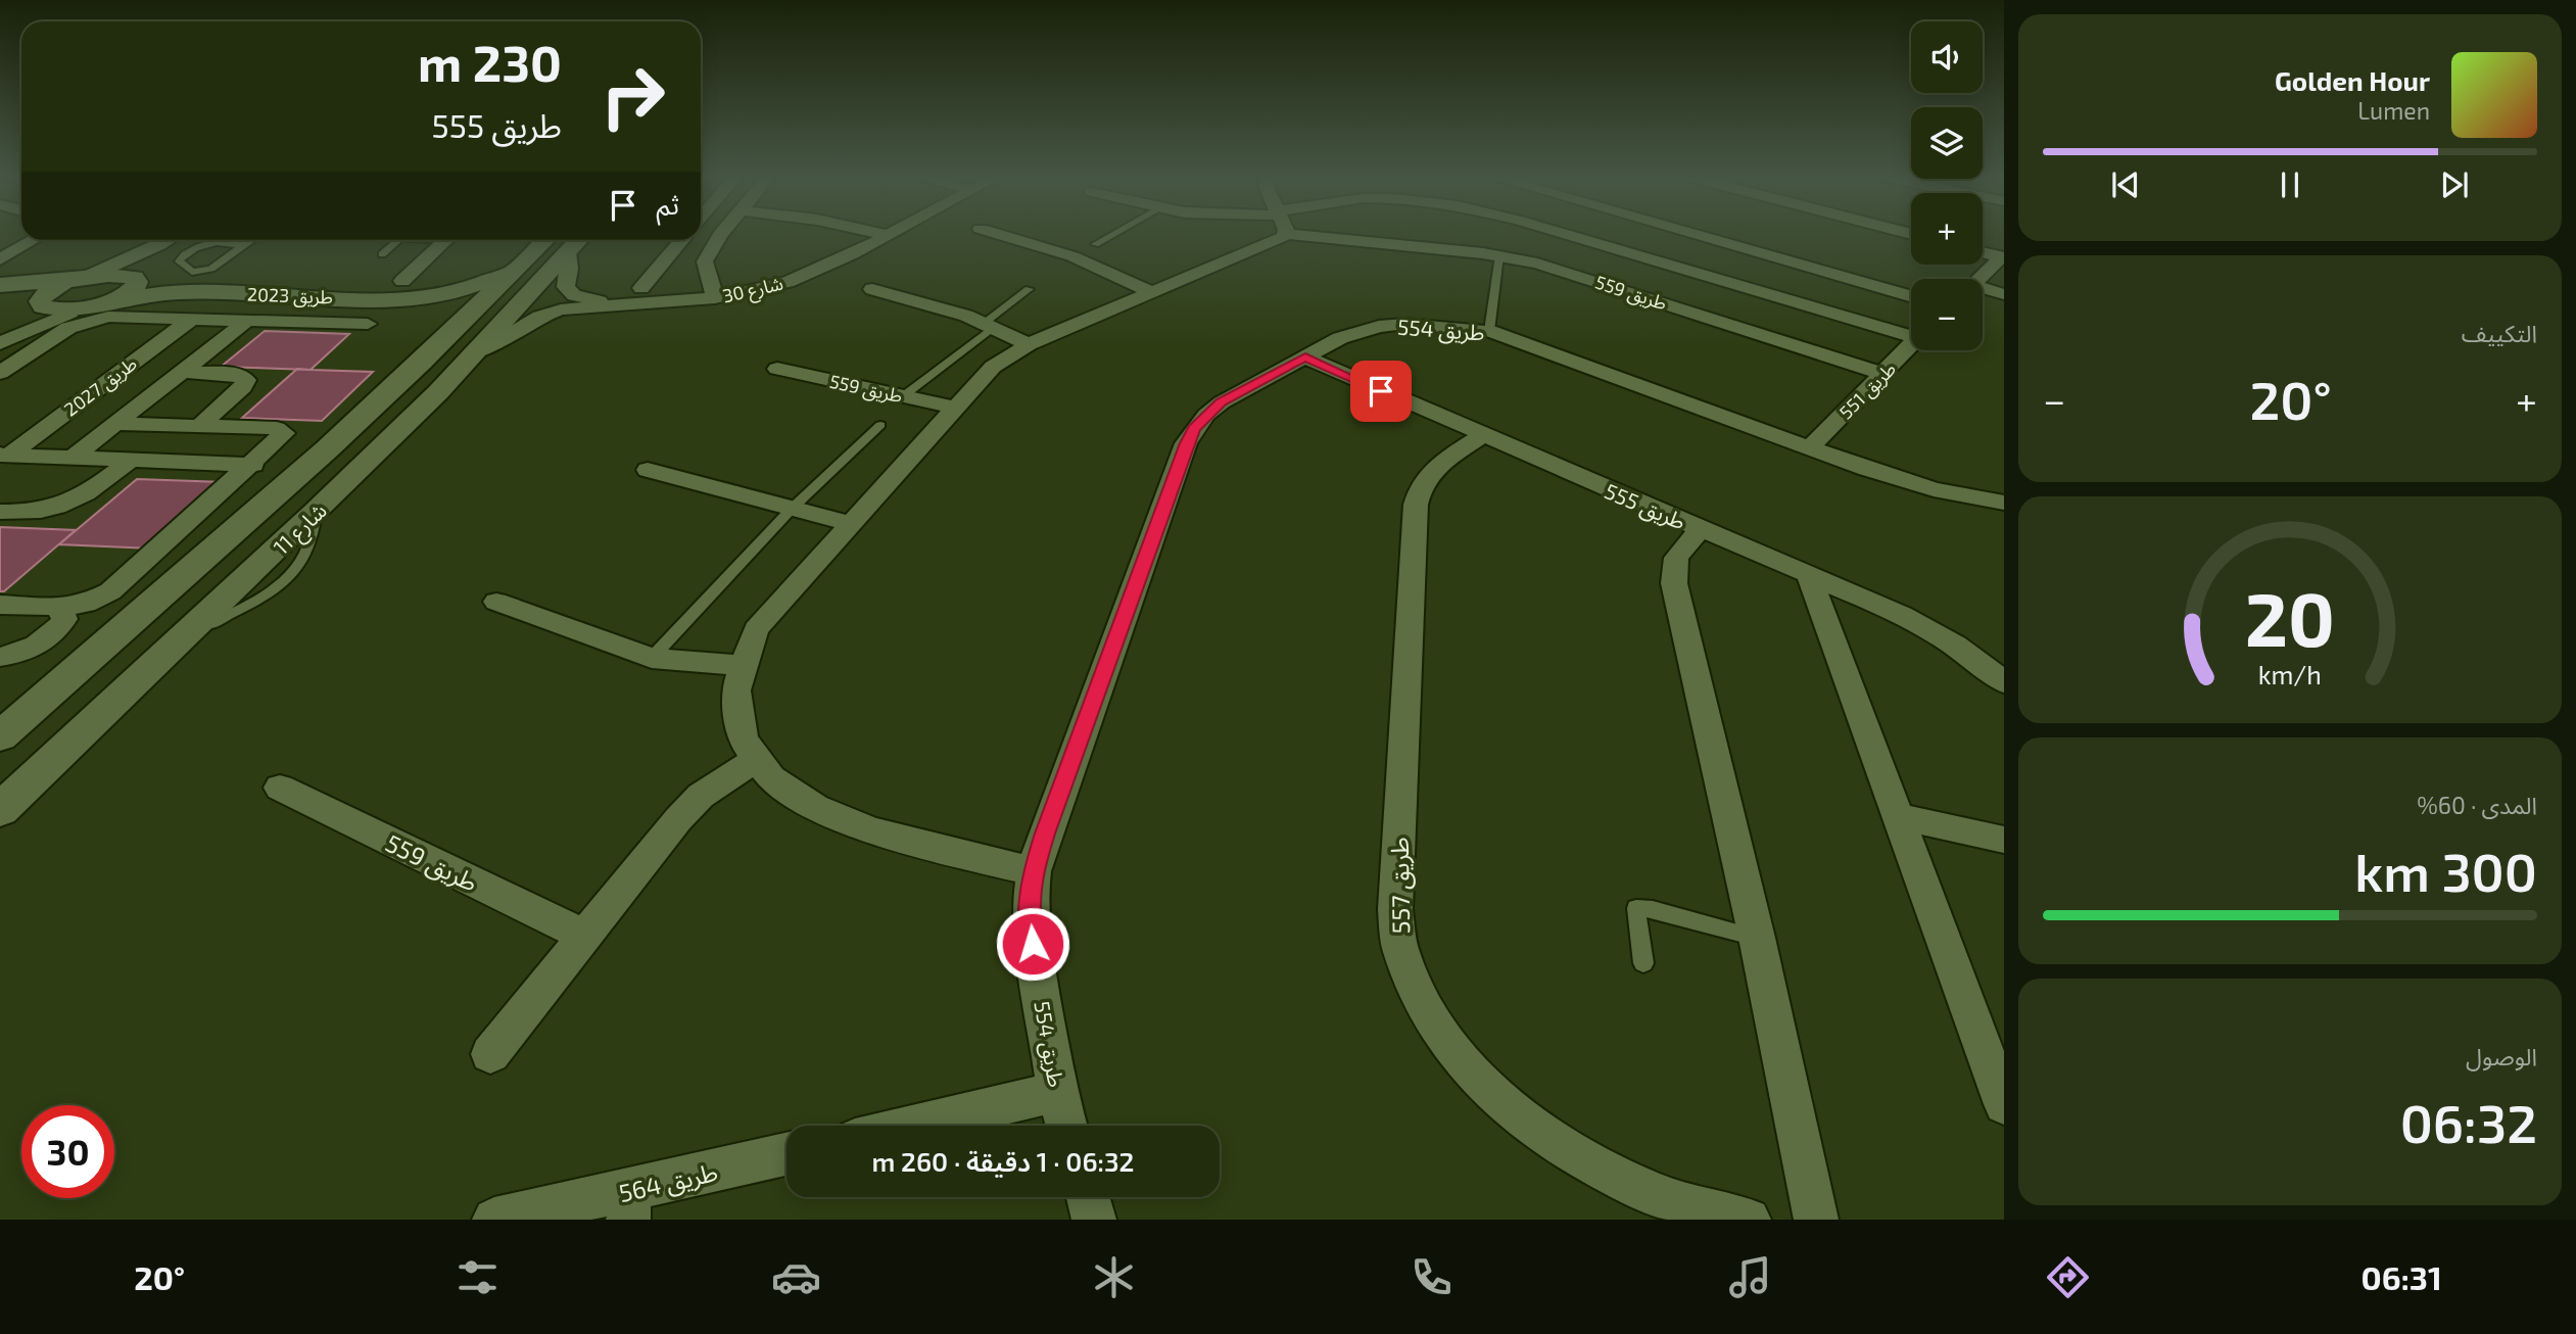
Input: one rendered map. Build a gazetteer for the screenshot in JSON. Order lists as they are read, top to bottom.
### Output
{
  "streets": {
    "street": [
      "شارع 30",
      "طريق 559",
      "طريق 2023",
      "طريق 554",
      "طريق 2027",
      "طريق 551",
      "طريق 555",
      "شارع 11",
      "طريق 557",
      "طريق 564"
    ]
  },
  "crossings": [
    ["شارع 30", "شارع 11"],
    ["طريق 559", "طريق 551"],
    ["طريق 2023", "شارع 11"],
    ["طريق 554", "طريق 551"],
    ["طريق 554", "طريق 555"],
    ["طريق 555", "طريق 557"]
  ],
  "page": {
    "map_buttons": ["+", "−"],
    "turn": ["230 m", "طريق 555"],
    "song": ["Golden Hour", "Lumen"],
    "then": "ثم",
    "tile": [
      "التكييف",
      ["المدى · 60%", "300 km"],
      ["الوصول", "06:32"]
    ],
    "heat": ["−", "20°", "+"],
    "limit": "30",
    "trip": "06:32 · 1 دقيقة · 260 m",
    "tabs": ["06:31", "20°"],
    "gauge": ["20", "km/h"]
  }
}
